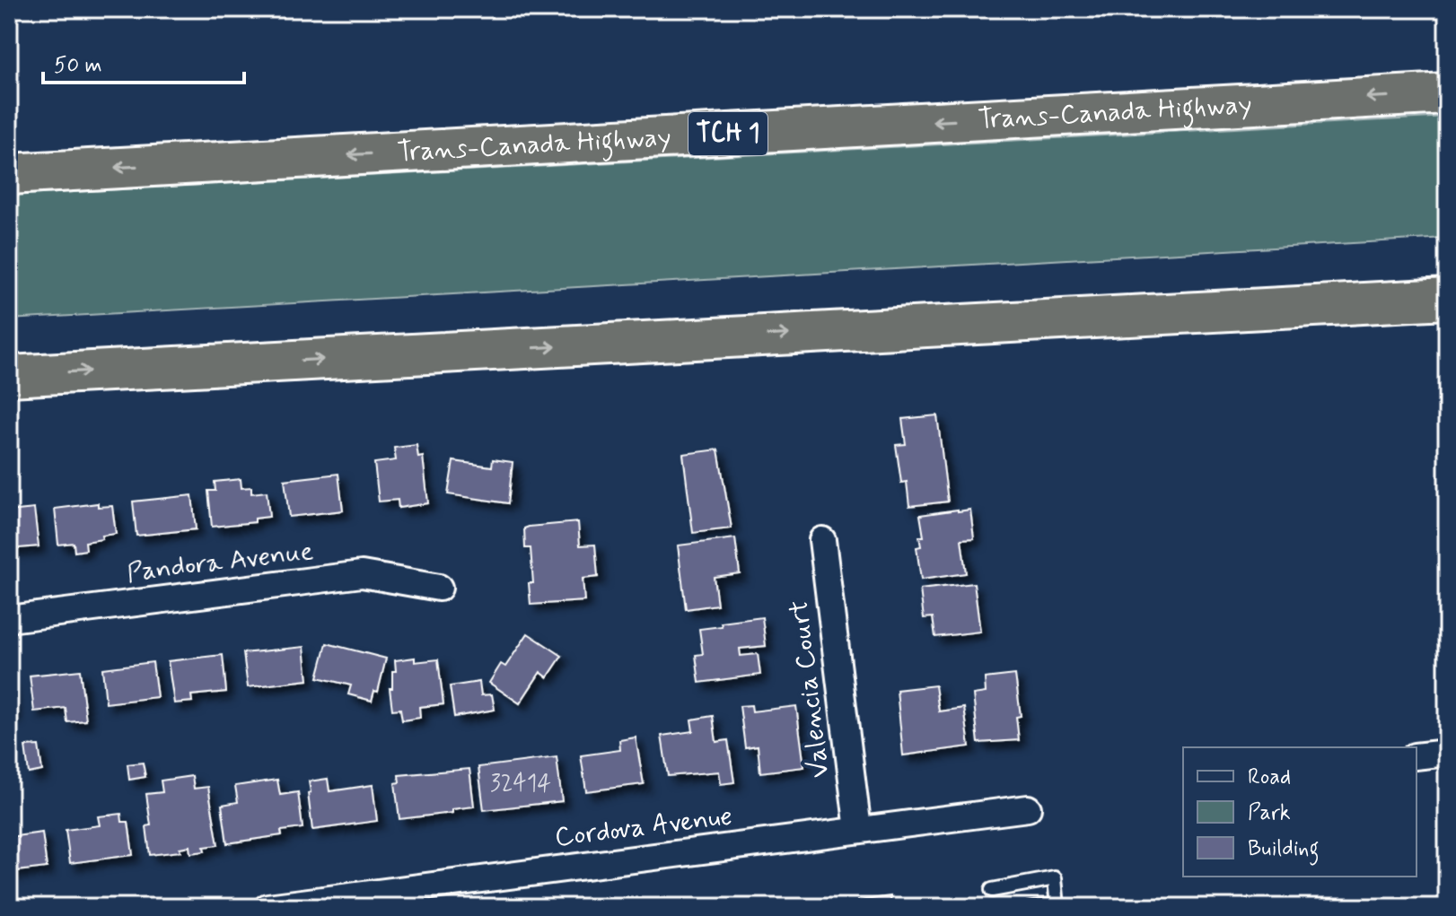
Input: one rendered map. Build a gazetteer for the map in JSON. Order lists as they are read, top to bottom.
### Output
{
  "streets": {
    "highway": ["Trans-Canada Highway", "TCH 1"],
    "street": ["Pandora Avenue", "Valencia Court", "Cordova Avenue"]
  },
  "crossings": [
    ["Valencia Court", "Cordova Avenue"]
  ],
  "house_numbers": ["32414"],
  "legend": ["Road", "Park", "Building"],
  "scale_bar": "50 m"
}
